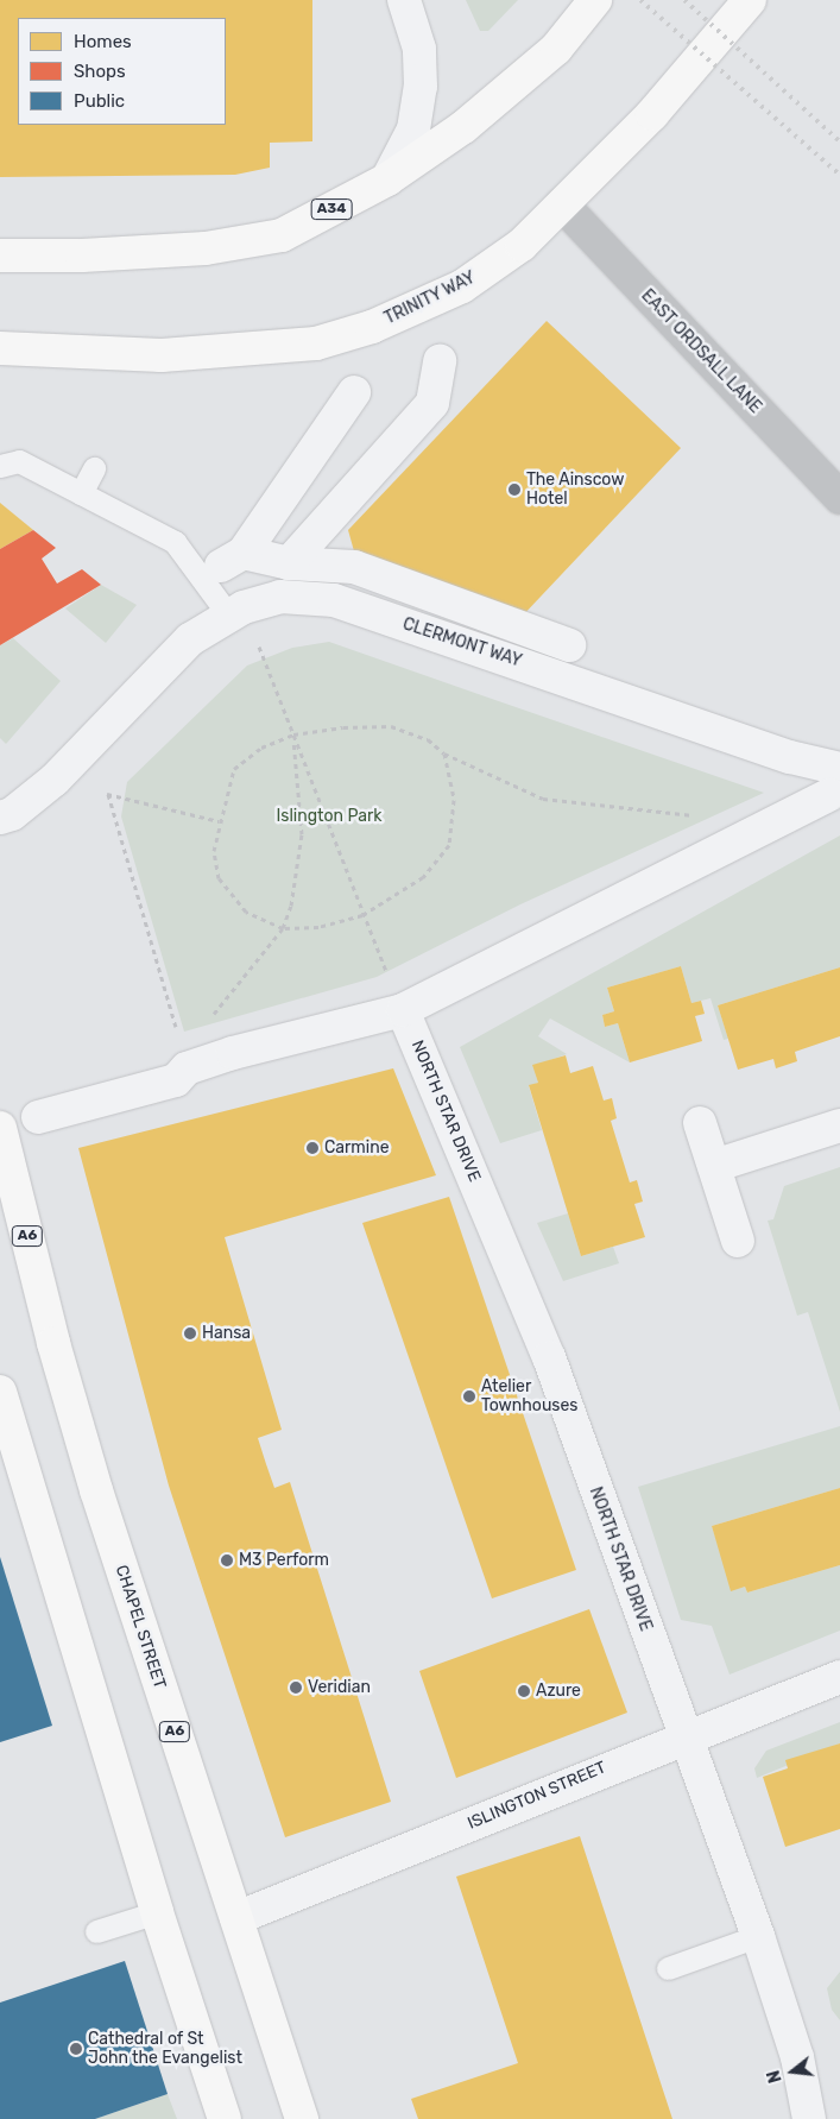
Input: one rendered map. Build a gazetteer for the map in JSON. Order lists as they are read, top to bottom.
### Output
{
  "streets": {
    "highway": [
      "A34",
      "TRINITY WAY",
      "A6",
      "CHAPEL STREET"
    ],
    "main road": ["EAST ORDSALL LANE"],
    "street": ["CLERMONT WAY", "NORTH STAR DRIVE", "ISLINGTON STREET"]
  },
  "crossings": [
    ["TRINITY WAY", "EAST ORDSALL LANE"],
    ["NORTH STAR DRIVE", "ISLINGTON STREET"],
    ["CHAPEL STREET", "ISLINGTON STREET"]
  ],
  "parks": ["Islington Park"],
  "places": [
    "The Ainscow Hotel",
    "Carmine",
    "Hansa",
    "Atelier Townhouses",
    "M3 Perform",
    "Veridian",
    "Azure",
    "Cathedral of St John the Evangelist"
  ],
  "legend": ["Homes", "Shops", "Public"],
  "north": "left"
}
